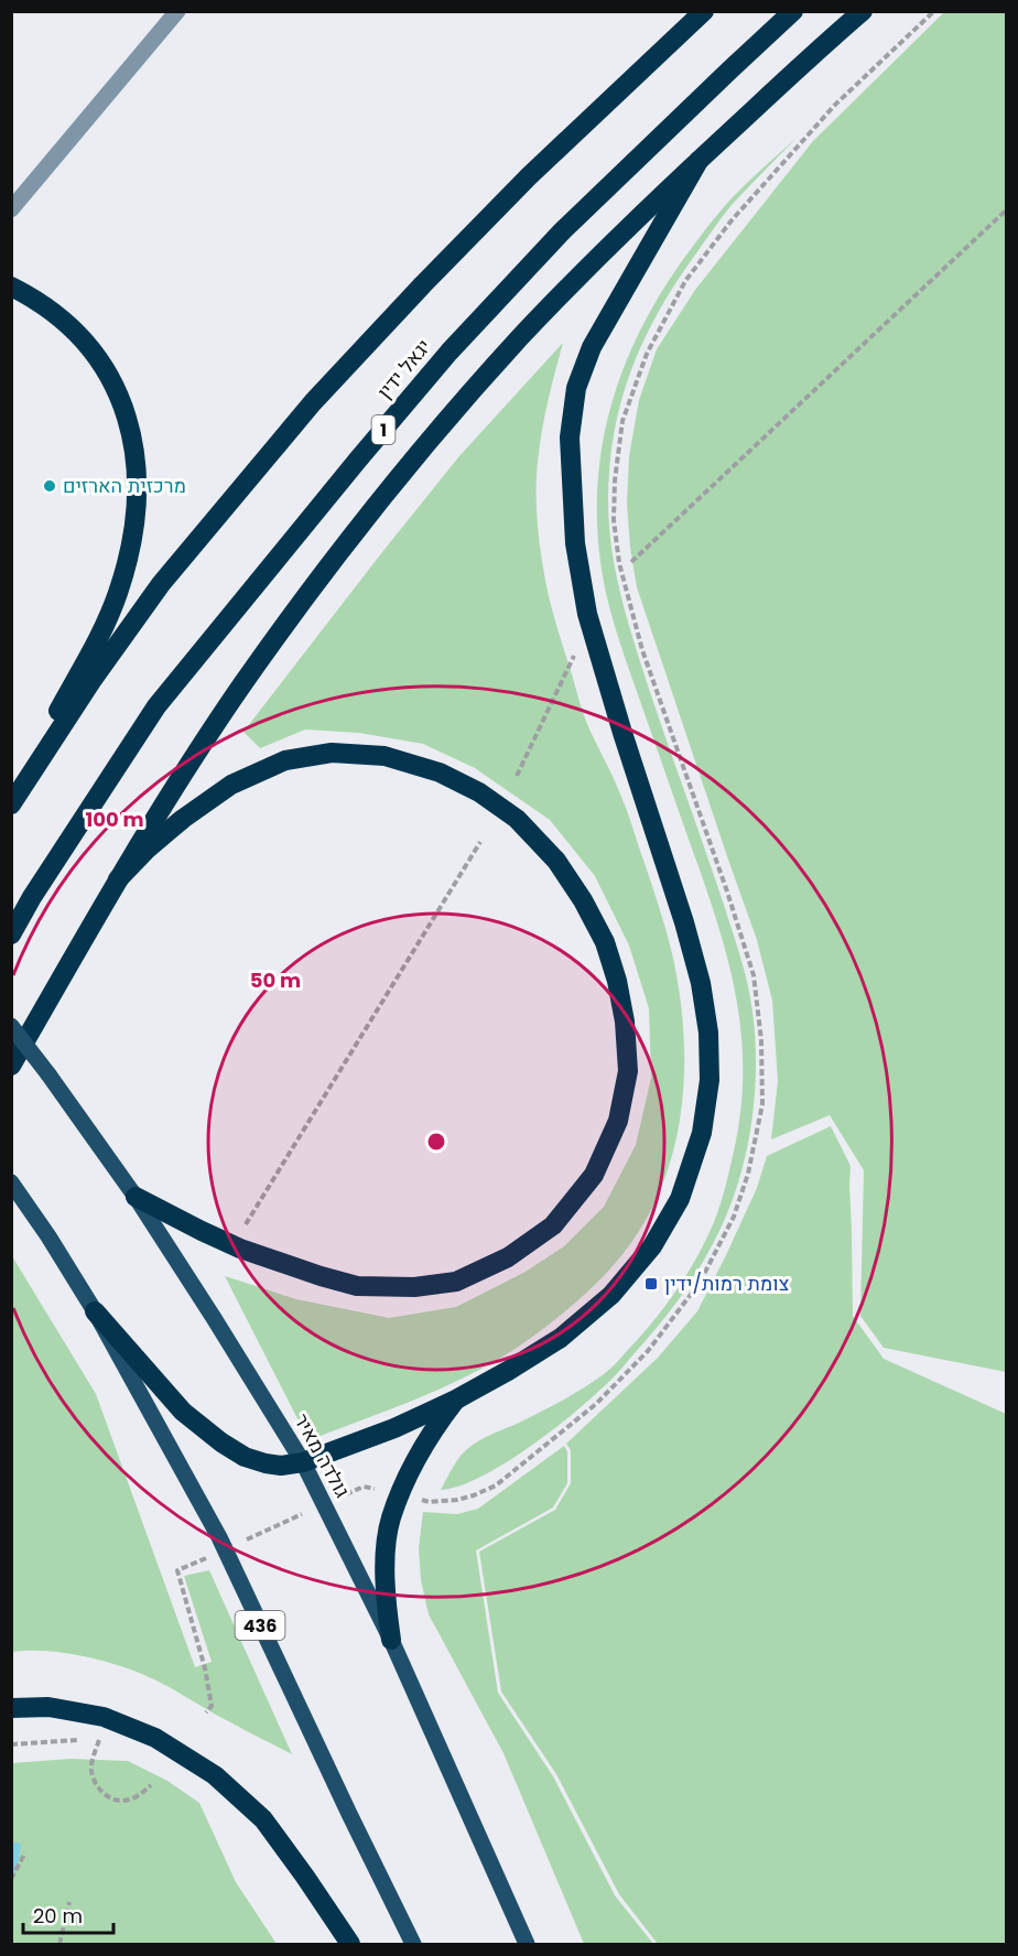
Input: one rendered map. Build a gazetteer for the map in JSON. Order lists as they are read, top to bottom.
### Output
{
  "streets": {
    "highway": ["יגאל ידין", "1"],
    "main road": ["גולדה מאיר", "436"]
  },
  "places": {
    "other": ["מרכזית הארזים"],
    "transit": ["צומת רמות/ידין"]
  },
  "scale_bar": "20 m",
  "rings": ["100 m", "50 m"]
}
